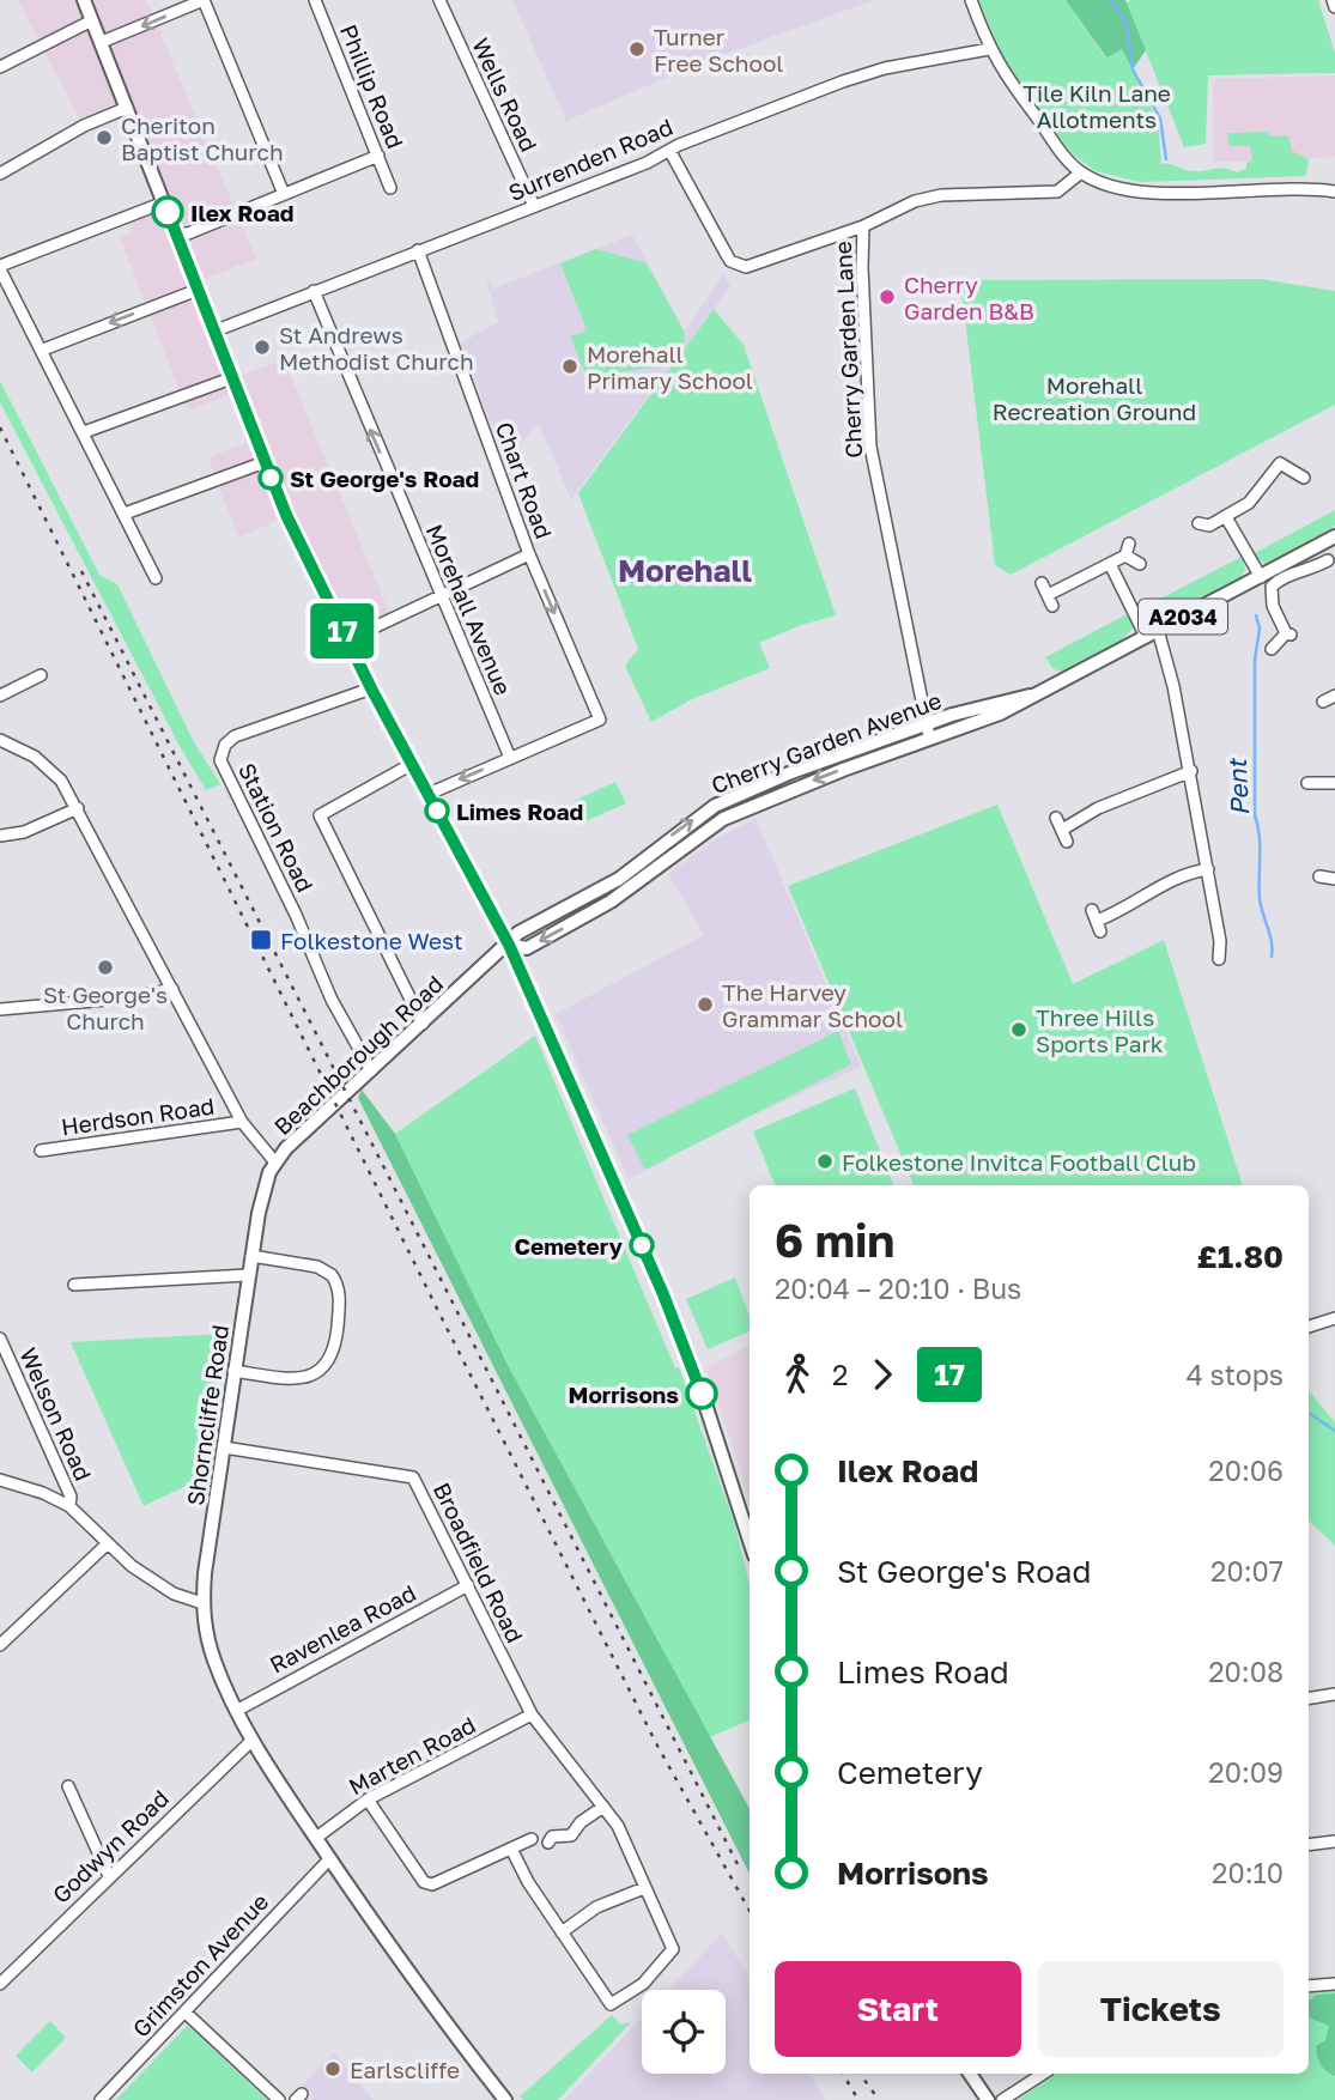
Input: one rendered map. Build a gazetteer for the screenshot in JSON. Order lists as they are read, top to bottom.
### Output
{
  "streets": {
    "main road": [
      "A2034",
      "Cherry Garden Avenue",
      "Beachborough Road",
      "Shorncliffe Road"
    ],
    "street": [
      "Phillip Road",
      "Wells Road",
      "Surrenden Road",
      "Cherry Garden Lane",
      "Chart Road",
      "Morehall Avenue",
      "Station Road",
      "Herdson Road",
      "Welson Road",
      "Broadfield Road",
      "Ravenlea Road",
      "Marten Road",
      "Godwyn Road",
      "Grimston Avenue"
    ]
  },
  "crossings": [
    ["Wells Road", "Surrenden Road"],
    ["Surrenden Road", "Chart Road"],
    ["Surrenden Road", "Morehall Avenue"],
    ["Cherry Garden Lane", "Cherry Garden Avenue"],
    ["Chart Road", "Morehall Avenue"],
    ["Cherry Garden Avenue", "Beachborough Road"],
    ["Station Road", "Beachborough Road"],
    ["Beachborough Road", "Shorncliffe Road"],
    ["Shorncliffe Road", "Broadfield Road"],
    ["Shorncliffe Road", "Ravenlea Road"],
    ["Shorncliffe Road", "Marten Road"],
    ["Shorncliffe Road", "Godwyn Road"],
    ["Shorncliffe Road", "Grimston Avenue"],
    ["Broadfield Road", "Ravenlea Road"],
    ["Broadfield Road", "Marten Road"]
  ],
  "one_way": ["Morehall Avenue"],
  "districts": ["Morehall"],
  "water": ["Pent"],
  "parks": ["Tile Kiln Lane Allotments", "Morehall Recreation Ground"],
  "places": {
    "other": [
      "Turner Free School",
      "Cheriton Baptist Church",
      "Ilex Road",
      "Cherry Garden B&B",
      "St Andrews Methodist Church",
      "Morehall Primary School",
      "St George's Road",
      "Limes Road",
      "St George's Church",
      "The Harvey Grammar School",
      "Three Hills Sports Park",
      "Folkestone Invitca Football Club",
      "Cemetery",
      "Morrisons",
      "Earlscliffe"
    ],
    "transit": ["Folkestone West"]
  },
  "lines": ["bus line 17"],
  "page": {
    "on_map": "17",
    "heading": ["6 min", "20:04 – 20:10 · Bus", "£1.80"],
    "legs": ["2", "17", "4 stops"],
    "list": [
      {
        "name": "Ilex Road",
        "value": "20:06"
      },
      {
        "name": "St George's Road",
        "value": "20:07"
      },
      {
        "name": "Limes Road",
        "value": "20:08"
      },
      {
        "name": "Cemetery",
        "value": "20:09"
      },
      {
        "name": "Morrisons",
        "value": "20:10"
      }
    ],
    "buttons": ["Start", "Tickets"]
  }
}
